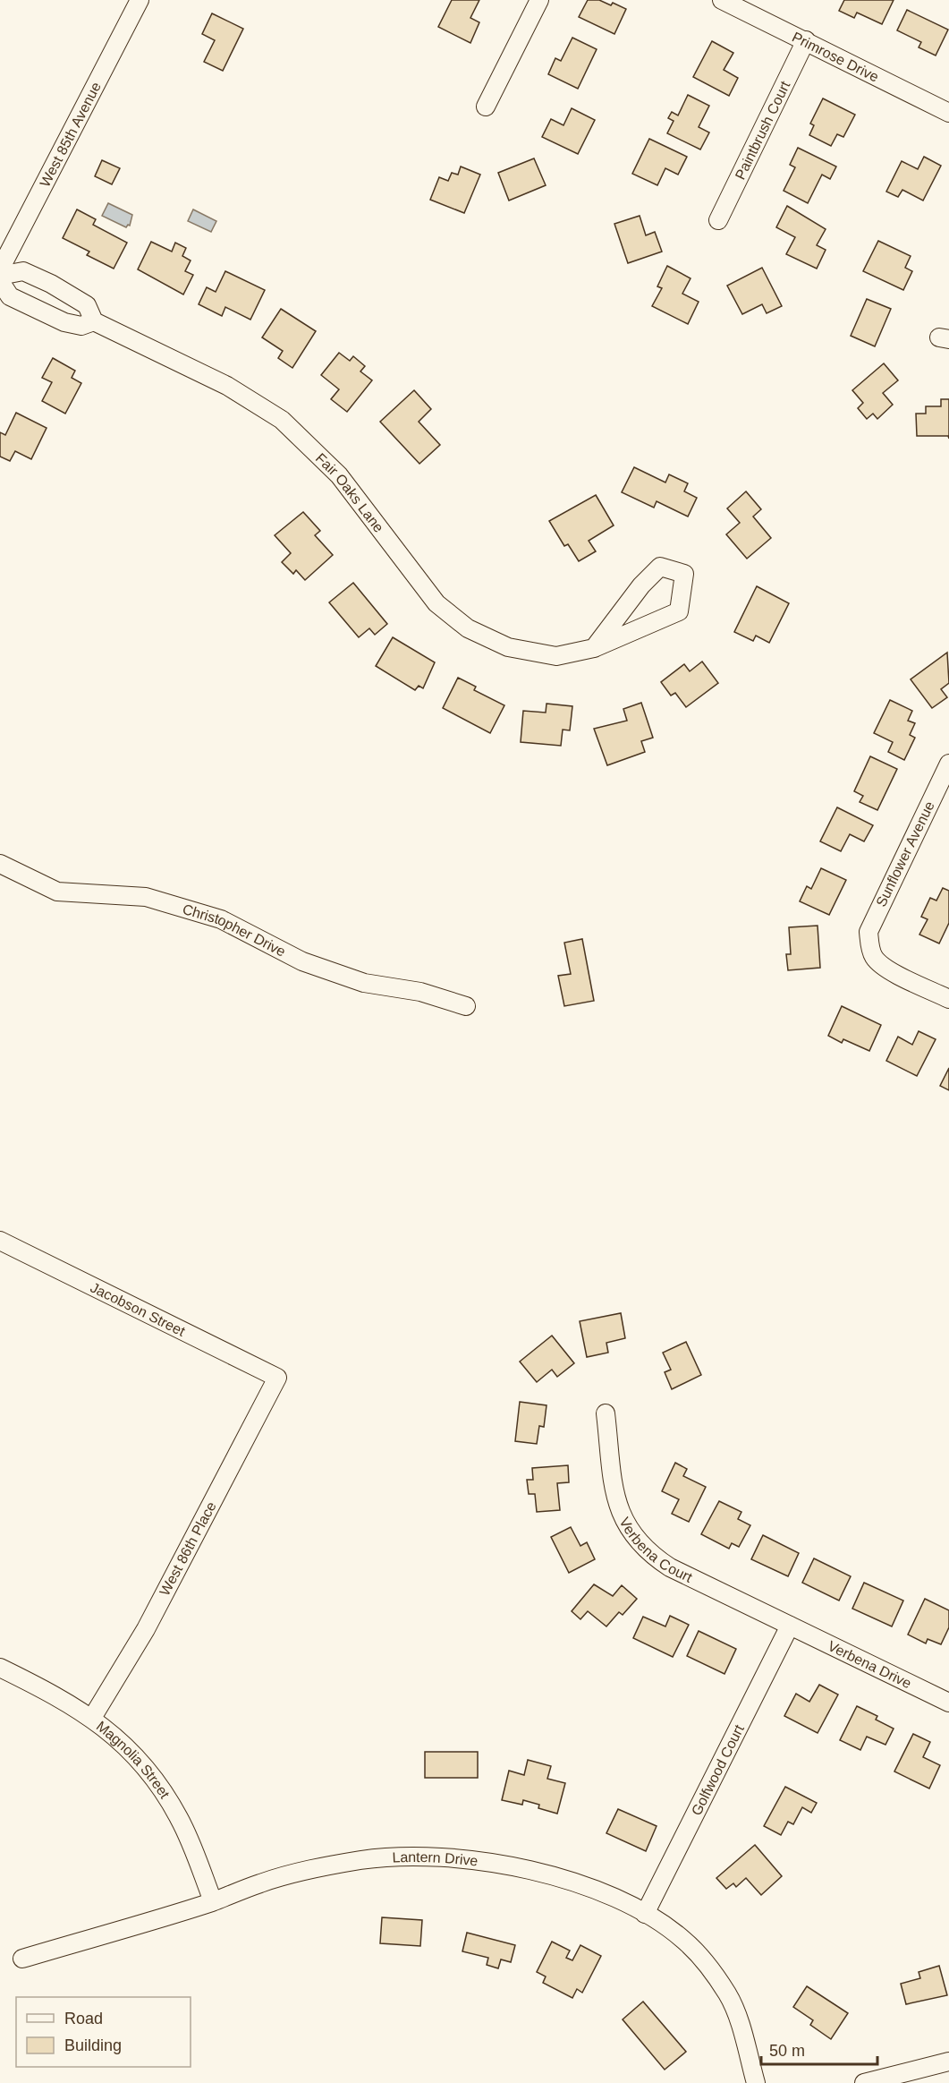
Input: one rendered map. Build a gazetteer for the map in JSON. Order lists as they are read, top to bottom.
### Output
{
  "streets": {
    "street": [
      "Primrose Drive",
      "Paintbrush Court",
      "West 85th Avenue",
      "Fair Oaks Lane",
      "Sunflower Avenue",
      "Christopher Drive",
      "Jacobson Street",
      "Verbena Court",
      "West 86th Place",
      "Verbena Drive",
      "Magnolia Street",
      "Golfwood Court",
      "Lantern Drive"
    ]
  },
  "crossings": [
    ["Primrose Drive", "Paintbrush Court"],
    ["Jacobson Street", "West 86th Place"],
    ["Verbena Court", "Verbena Drive"],
    ["Verbena Court", "Golfwood Court"],
    ["West 86th Place", "Magnolia Street"],
    ["Verbena Drive", "Golfwood Court"],
    ["Magnolia Street", "Lantern Drive"],
    ["Golfwood Court", "Lantern Drive"]
  ],
  "legend": ["Road", "Building"],
  "scale_bar": "50 m"
}
